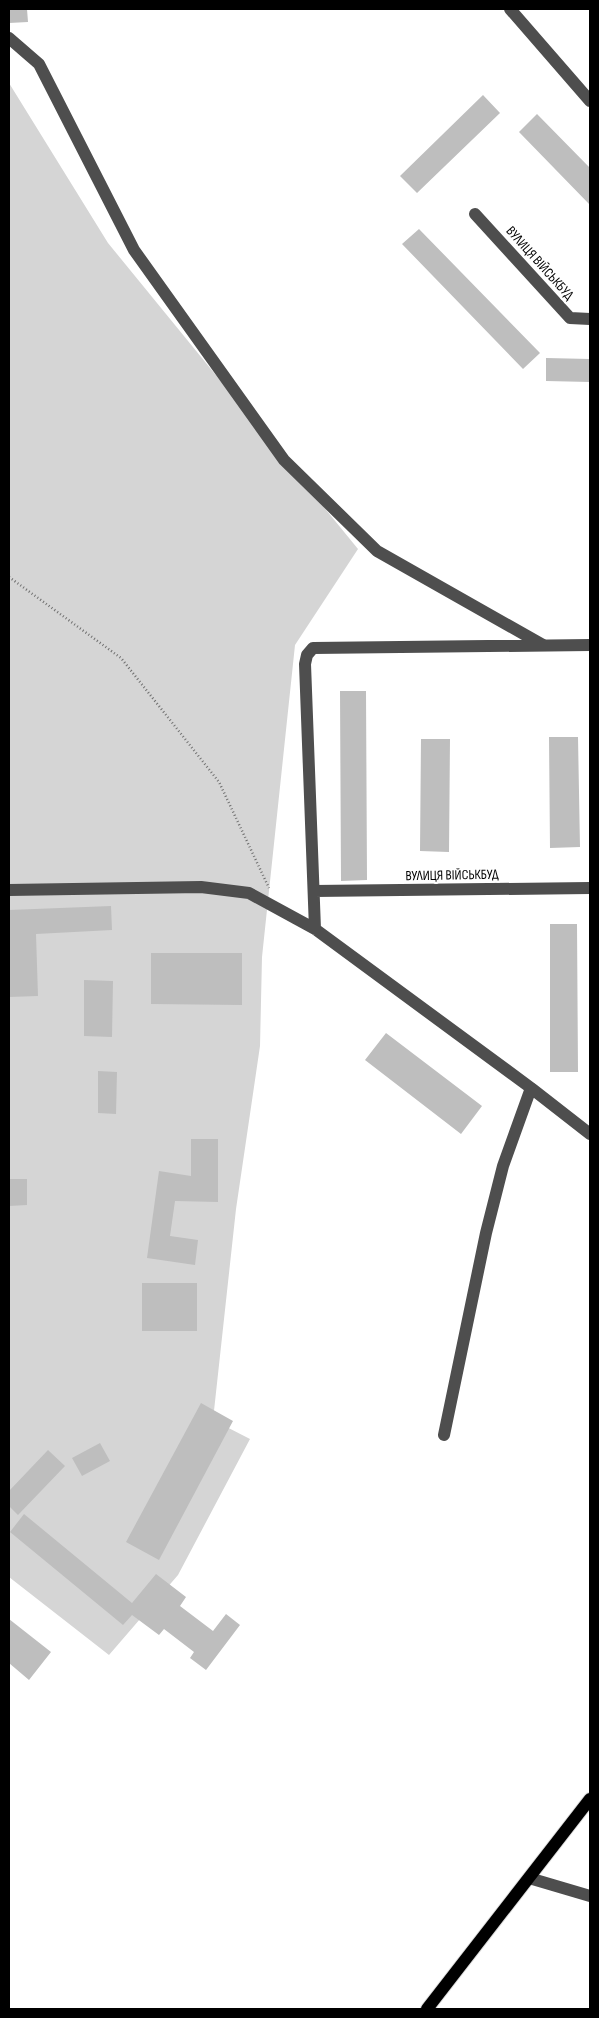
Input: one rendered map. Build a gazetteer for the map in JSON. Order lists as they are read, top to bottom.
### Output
{
  "streets": {
    "street": ["ВУЛИЦЯ ВІЙСЬКБУД"]
  }
}
